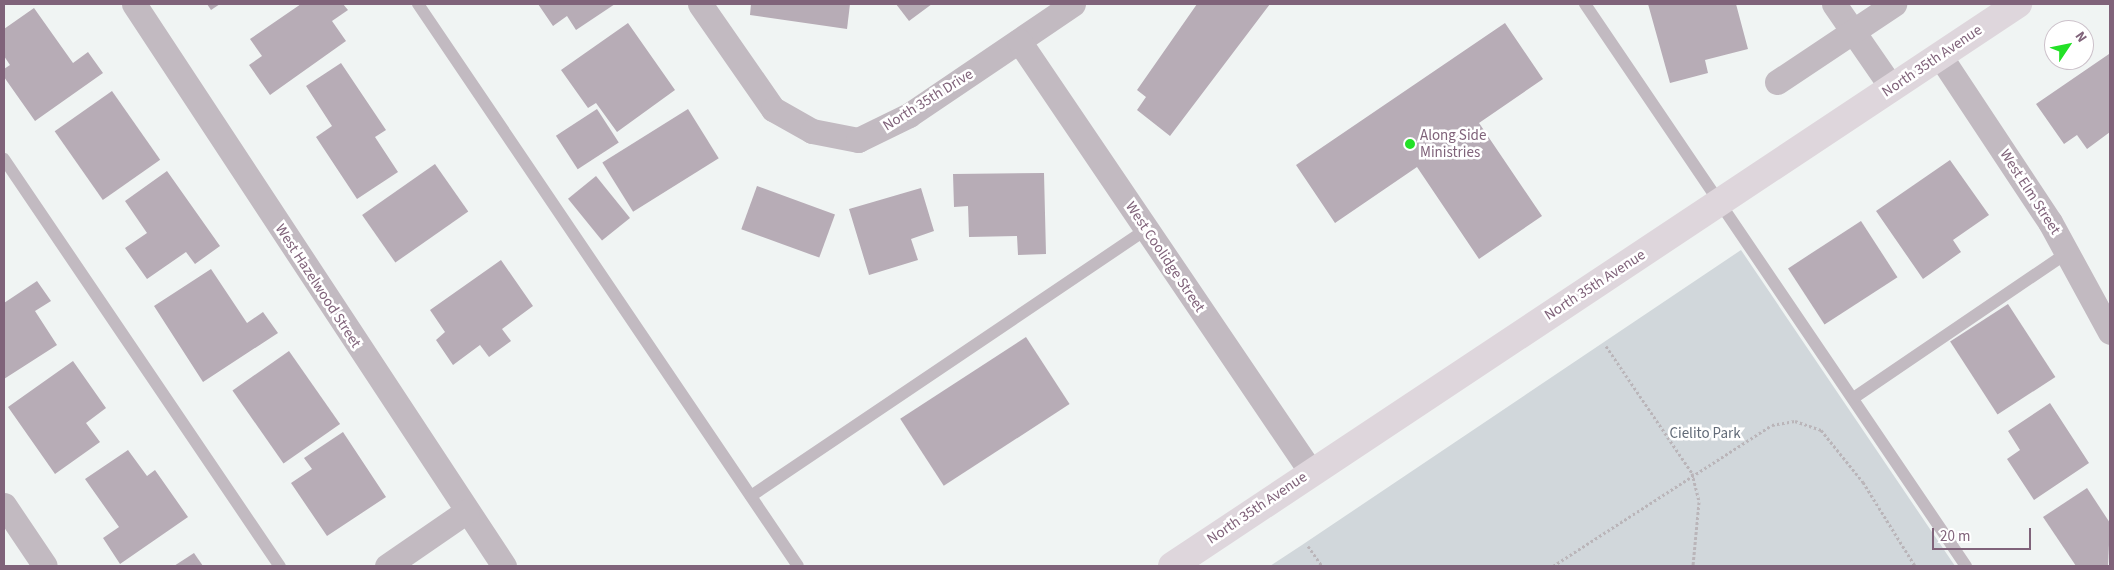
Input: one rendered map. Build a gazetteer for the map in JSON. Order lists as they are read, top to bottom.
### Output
{
  "streets": {
    "main road": ["North 35th Avenue"],
    "street": [
      "North 35th Drive",
      "West Elm Street",
      "West Coolidge Street",
      "West Hazelwood Street"
    ]
  },
  "crossings": [
    ["North 35th Avenue", "West Elm Street"],
    ["North 35th Avenue", "West Coolidge Street"],
    ["North 35th Drive", "West Coolidge Street"]
  ],
  "parks": ["Cielito Park"],
  "places": ["Along Side Ministries"],
  "scale_bar": "20 m",
  "north": "top right"
}
